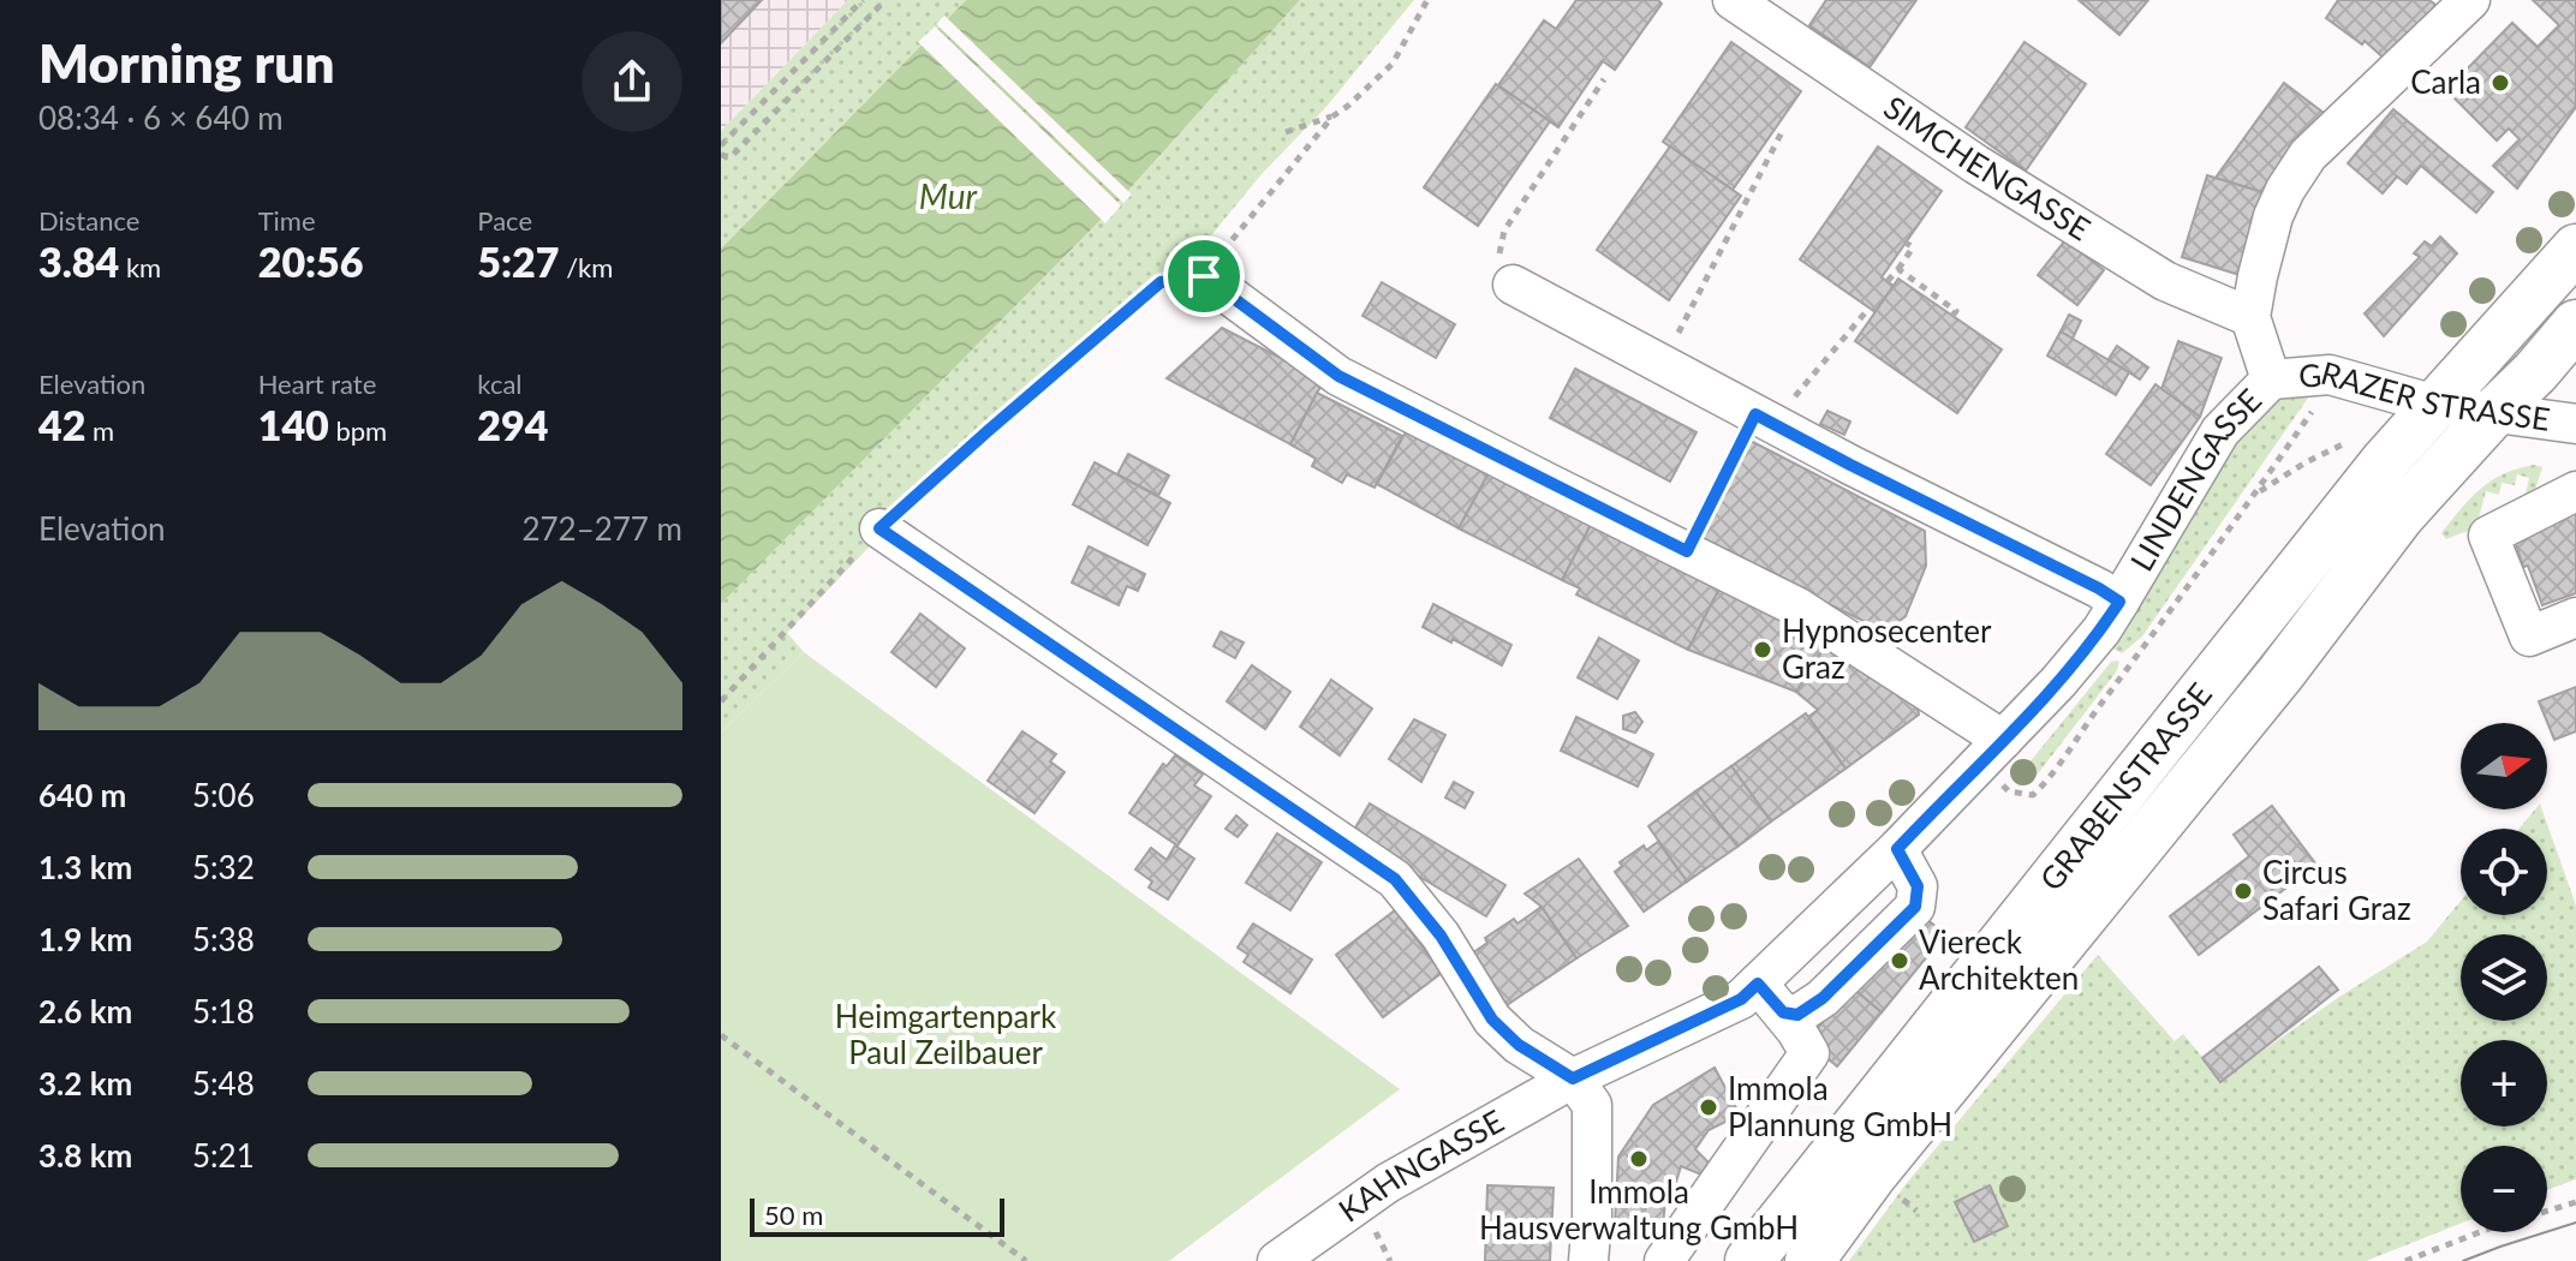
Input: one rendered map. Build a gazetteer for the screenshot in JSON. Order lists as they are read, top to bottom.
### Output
{
  "streets": {
    "main road": ["GRABENSTRASSE"],
    "street": [
      "SIMCHENGASSE",
      "GRAZER STRASSE",
      "LINDENGASSE",
      "KAHNGASSE"
    ]
  },
  "crossings": [
    ["SIMCHENGASSE", "LINDENGASSE"],
    ["GRAZER STRASSE", "LINDENGASSE"],
    ["GRAZER STRASSE", "GRABENSTRASSE"],
    ["LINDENGASSE", "KAHNGASSE"]
  ],
  "water": ["Mur"],
  "parks": ["Heimgartenpark Paul Zeilbauer"],
  "places": [
    "Carla",
    "Hypnosecenter Graz",
    "Circus Safari Graz",
    "Viereck Architekten",
    "Immola Plannung GmbH",
    "Immola Hausverwaltung GmbH"
  ],
  "scale_bar": "50 m",
  "north": "right",
  "page": {
    "heading": ["Morning run", "08:34 · 6 × 640 m"],
    "stats": [
      ["Distance", "3.84 km"],
      ["Time", "20:56"],
      ["Pace", "5:27 /km"],
      ["Elevation", "42 m"],
      ["Heart rate", "140 bpm"],
      ["kcal", "294"]
    ],
    "chart": ["Elevation", "272–277 m"],
    "map_buttons": ["+", "−"],
    "list": [
      {
        "name": "640 m",
        "note": "5:06"
      },
      {
        "name": "1.3 km",
        "note": "5:32"
      },
      {
        "name": "1.9 km",
        "note": "5:38"
      },
      {
        "name": "2.6 km",
        "note": "5:18"
      },
      {
        "name": "3.2 km",
        "note": "5:48"
      },
      {
        "name": "3.8 km",
        "note": "5:21"
      }
    ],
    "scale": "50 m"
  }
}
